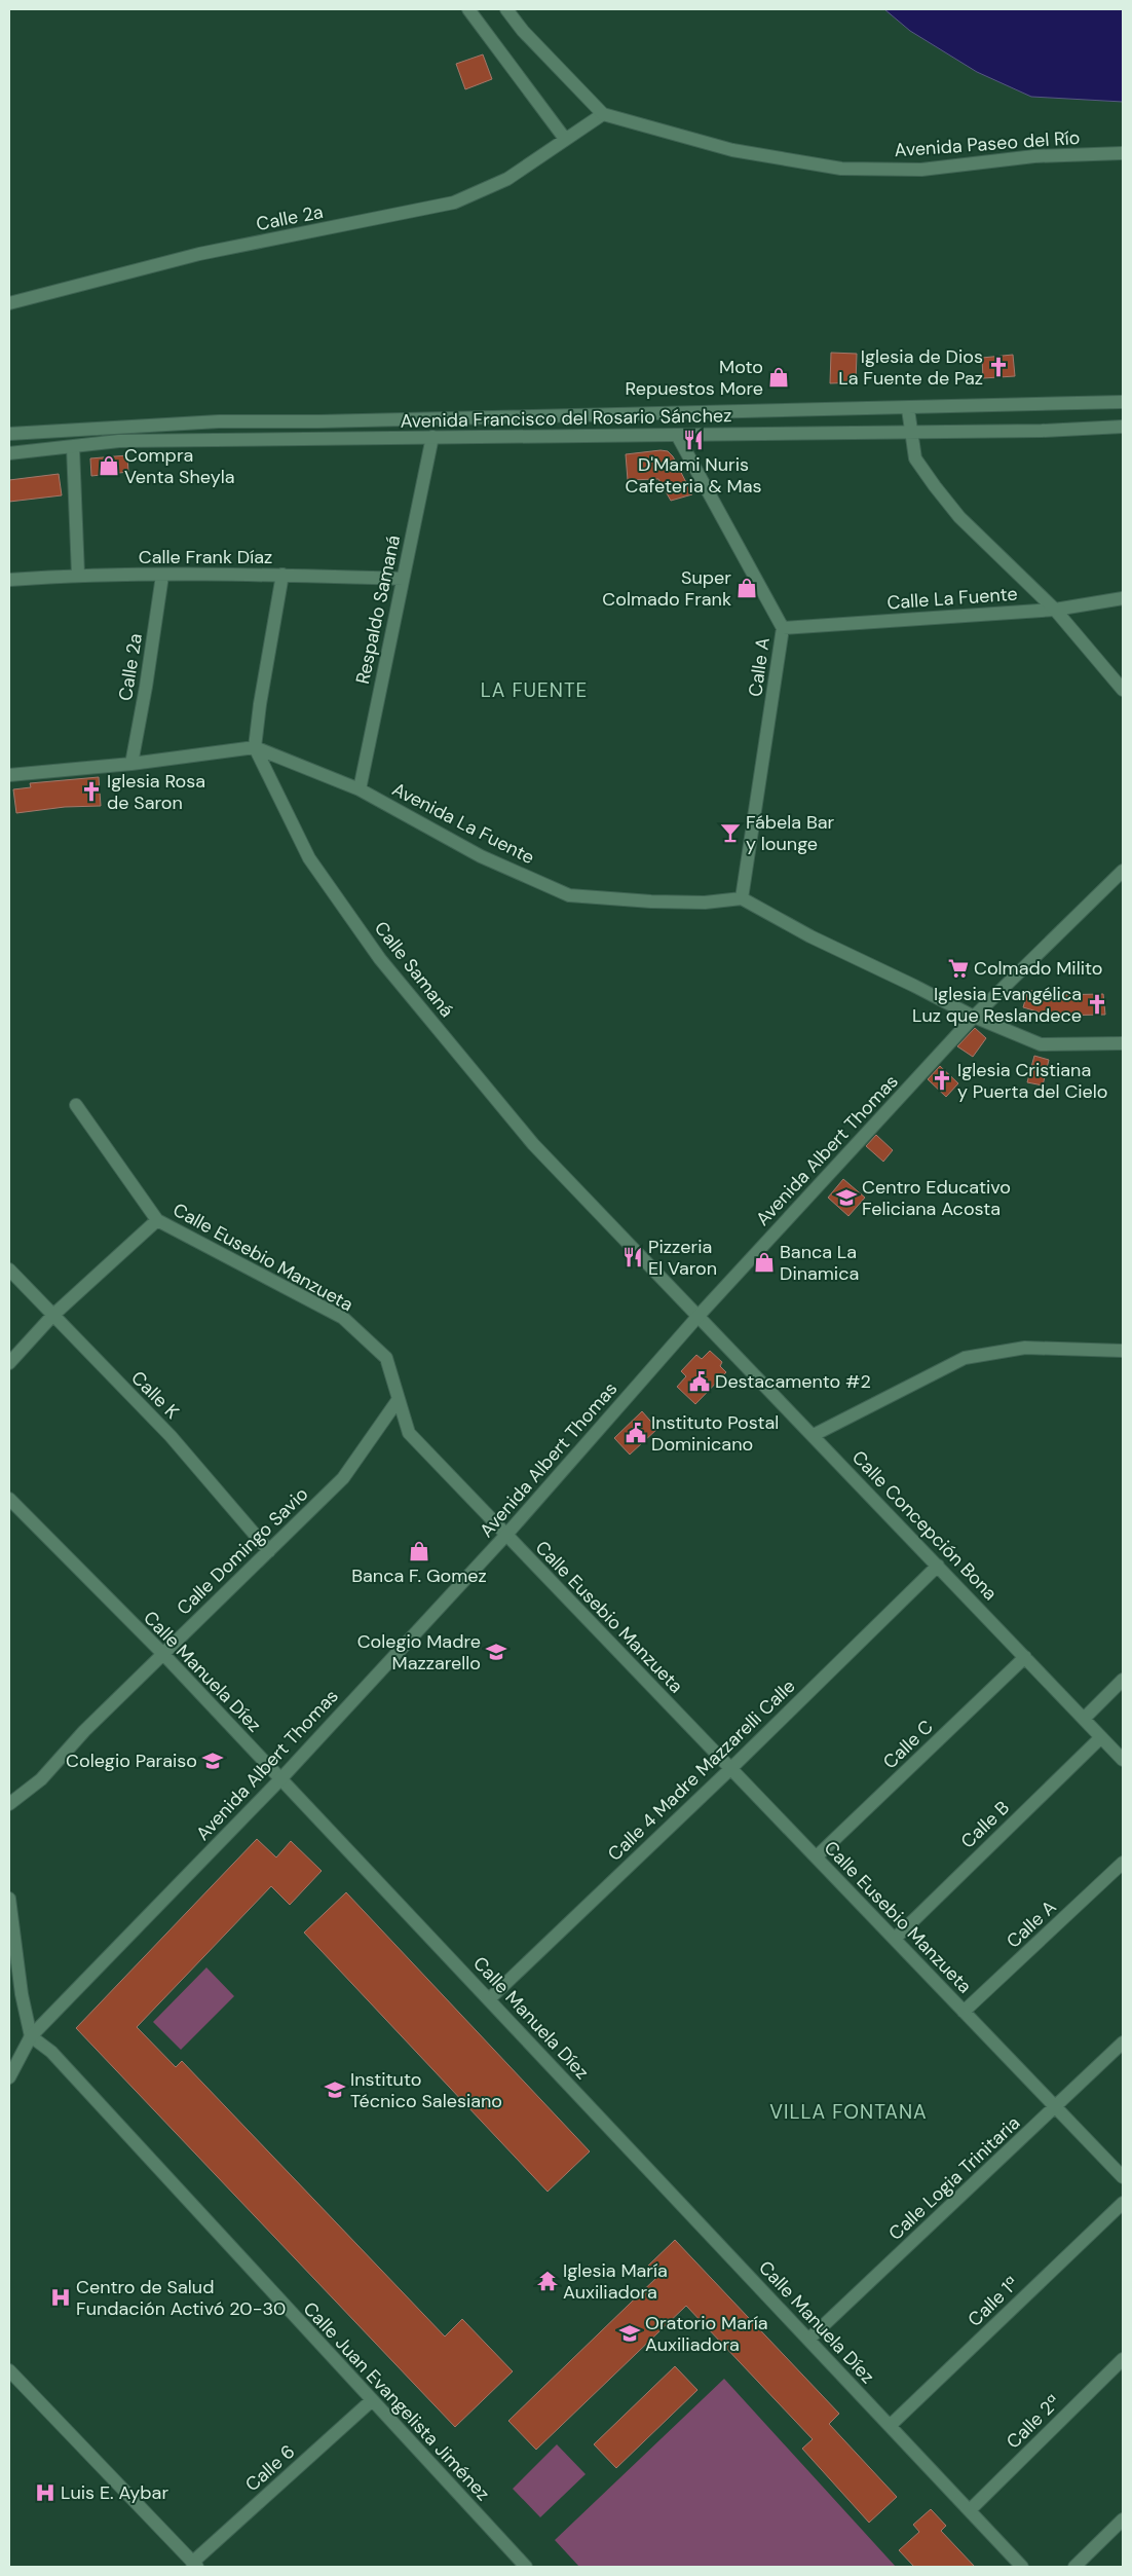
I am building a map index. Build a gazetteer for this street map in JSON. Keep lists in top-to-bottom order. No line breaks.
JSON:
{"streets":{"street":["Avenida Paseo del Río","Calle 2a","Avenida Francisco del Rosario Sánchez","Calle Frank Díaz","Calle La Fuente","Respaldo Samaná","Calle A","Avenida La Fuente","Calle Samaná","Avenida Albert Thomas","Calle Eusebio Manzueta","Calle K","Calle Concepción Bona","Calle Domingo Savio","Calle Manuela Díez","Calle C","Calle 4 Madre Mazzarelli Calle","Calle B","Calle Logia Trinitaria","Calle 1ª","Calle Juan Evangelista Jiménez","Calle 2ª","Calle 6"]},"crossings":[["Avenida Paseo del Río","Calle 2a"],["Calle 2a","Calle Frank Díaz"],["Calle 2a","Avenida La Fuente"],["Avenida Francisco del Rosario Sánchez","Respaldo Samaná"],["Avenida Francisco del Rosario Sánchez","Calle A"],["Calle Frank Díaz","Respaldo Samaná"],["Calle La Fuente","Calle A"],["Respaldo Samaná","Avenida La Fuente"],["Calle A","Avenida La Fuente"],["Calle A","Calle Eusebio Manzueta"],["Avenida La Fuente","Calle Samaná"],["Calle Samaná","Avenida Albert Thomas"],["Calle Samaná","Calle Concepción Bona"],["Avenida Albert Thomas","Calle Eusebio Manzueta"],["Avenida Albert Thomas","Calle Concepción Bona"],["Avenida Albert Thomas","Calle Manuela Díez"],["Avenida Albert Thomas","Calle Juan Evangelista Jiménez"],["Calle Eusebio Manzueta","Calle Domingo Savio"],["Calle Eusebio Manzueta","Calle C"],["Calle Eusebio Manzueta","Calle 4 Madre Mazzarelli Calle"],["Calle Eusebio Manzueta","Calle B"],["Calle Eusebio Manzueta","Calle Logia Trinitaria"],["Calle K","Calle Domingo Savio"],["Calle Concepción Bona","Calle C"],["Calle Concepción Bona","Calle 4 Madre Mazzarelli Calle"],["Calle Concepción Bona","Calle B"],["Calle Domingo Savio","Calle Manuela Díez"],["Calle Manuela Díez","Calle 4 Madre Mazzarelli Calle"],["Calle Manuela Díez","Calle Logia Trinitaria"],["Calle Manuela Díez","Calle 1ª"],["Calle Manuela Díez","Calle 2ª"],["Calle Juan Evangelista Jiménez","Calle 6"]],"districts":["LA FUENTE","VILLA FONTANA"],"places":{"church":["Iglesia de Dios La Fuente de Paz","Iglesia Rosa de Saron","Iglesia Evangélica Luz que Reslandece","Iglesia Cristiana y Puerta del Cielo"],"shop":["Moto Repuestos More","Compra Venta Sheyla","Super Colmado Frank","Banca La Dinamica","Banca F. Gomez"],"restaurant":["D'Mami Nuris Cafeteria & Mas","Pizzeria El Varon"],"bar":["Fábela Bar y lounge"],"supermarket":["Colmado Milito"],"school or university":["Centro Educativo Feliciana Acosta","Colegio Madre Mazzarello","Colegio Paraiso","Instituto Técnico Salesiano","Oratorio María Auxiliadora"],"public building":["Destacamento #2","Instituto Postal Dominicano"],"temple":["Iglesia María Auxiliadora"],"hospital":["Centro de Salud Fundación Activó 20-30","Luis E. Aybar"]}}
